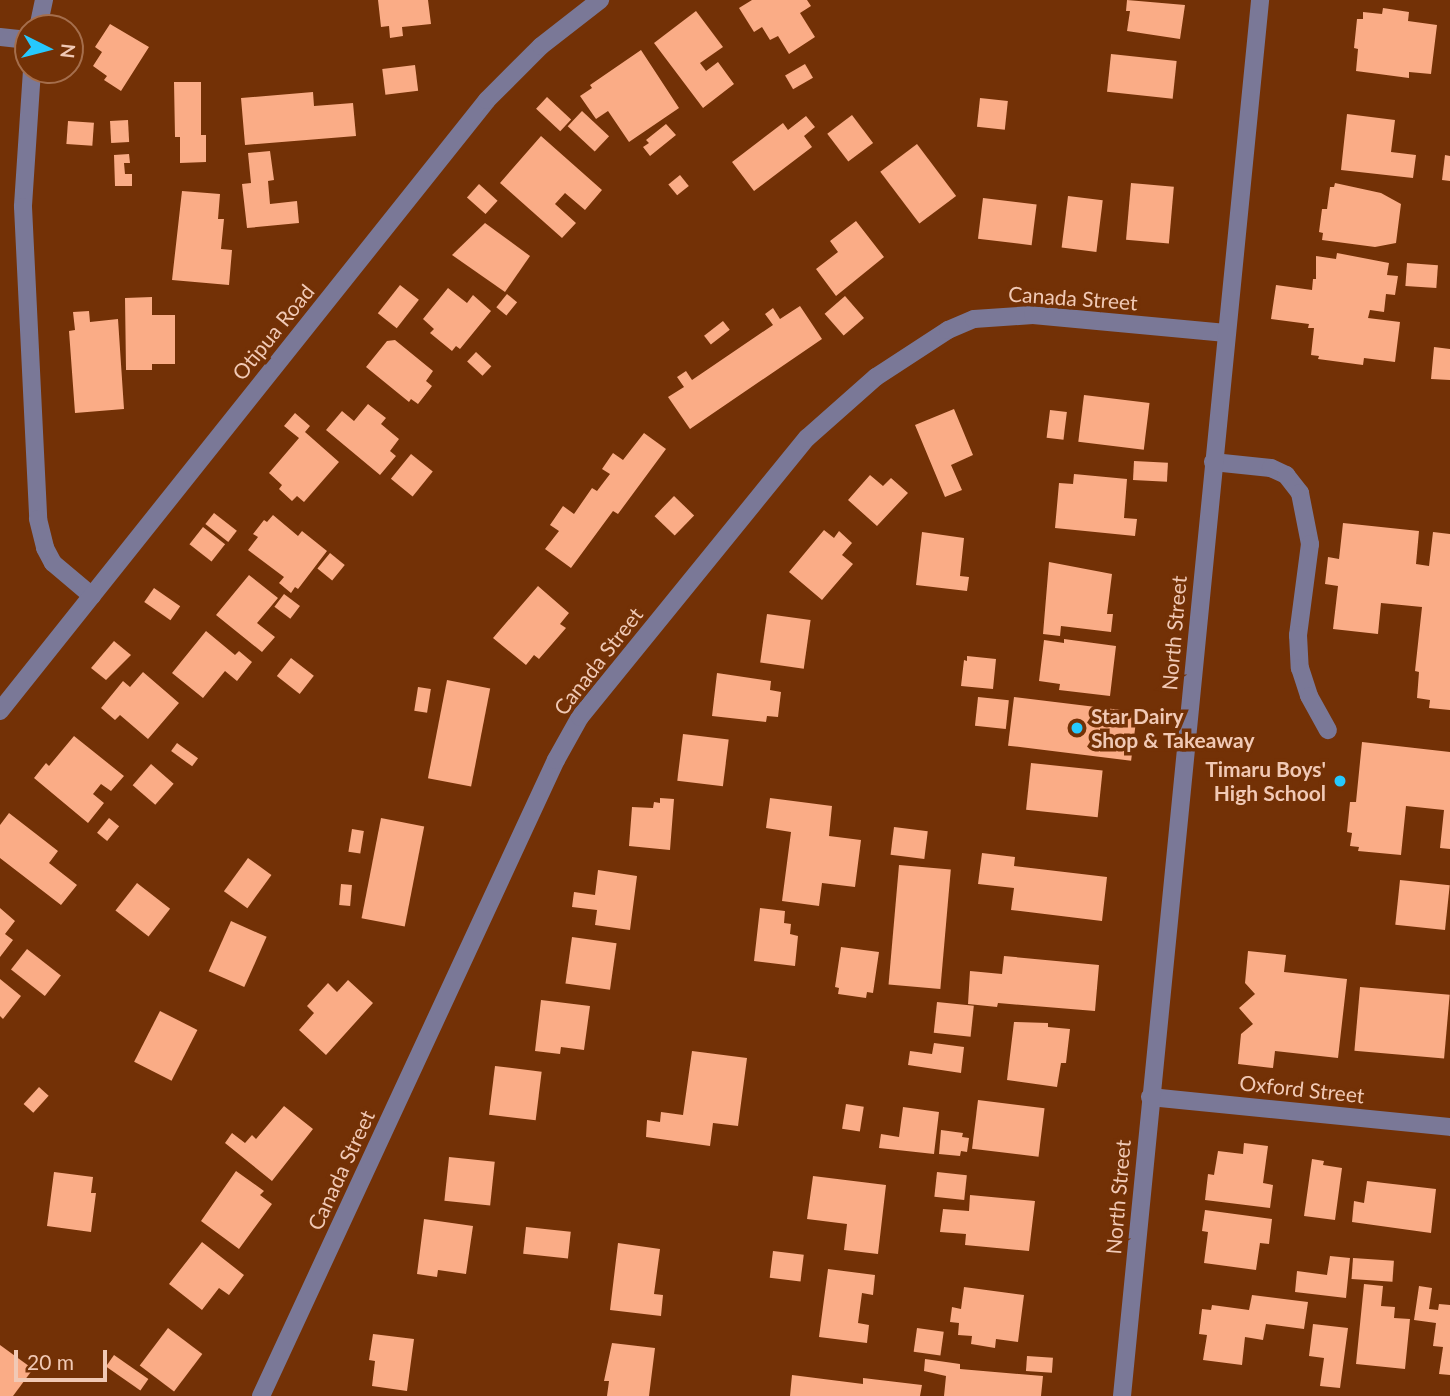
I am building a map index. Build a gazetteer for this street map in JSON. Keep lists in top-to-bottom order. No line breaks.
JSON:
{"streets":{"street":["Canada Street","Otipua Road","North Street","Oxford Street"]},"crossings":[["Canada Street","North Street"],["North Street","Oxford Street"]],"places":["Star Dairy Shop & Takeaway","Timaru Boys' High School"],"scale_bar":"20 m","north":"right"}
